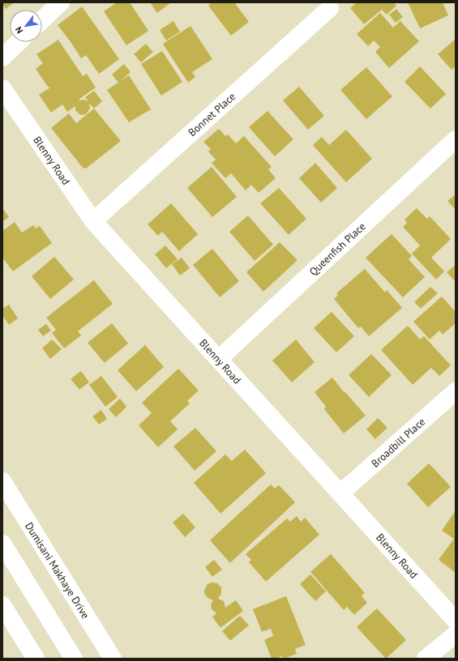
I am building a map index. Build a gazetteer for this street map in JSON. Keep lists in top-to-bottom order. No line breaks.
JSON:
{"streets":{"street":["Bonnet Place","Blenny Road","Queenfish Place","Broadbill Place","Dumisani Makhaye Drive"]},"crossings":[["Bonnet Place","Blenny Road"],["Blenny Road","Queenfish Place"],["Blenny Road","Broadbill Place"]],"north":"bottom left"}
